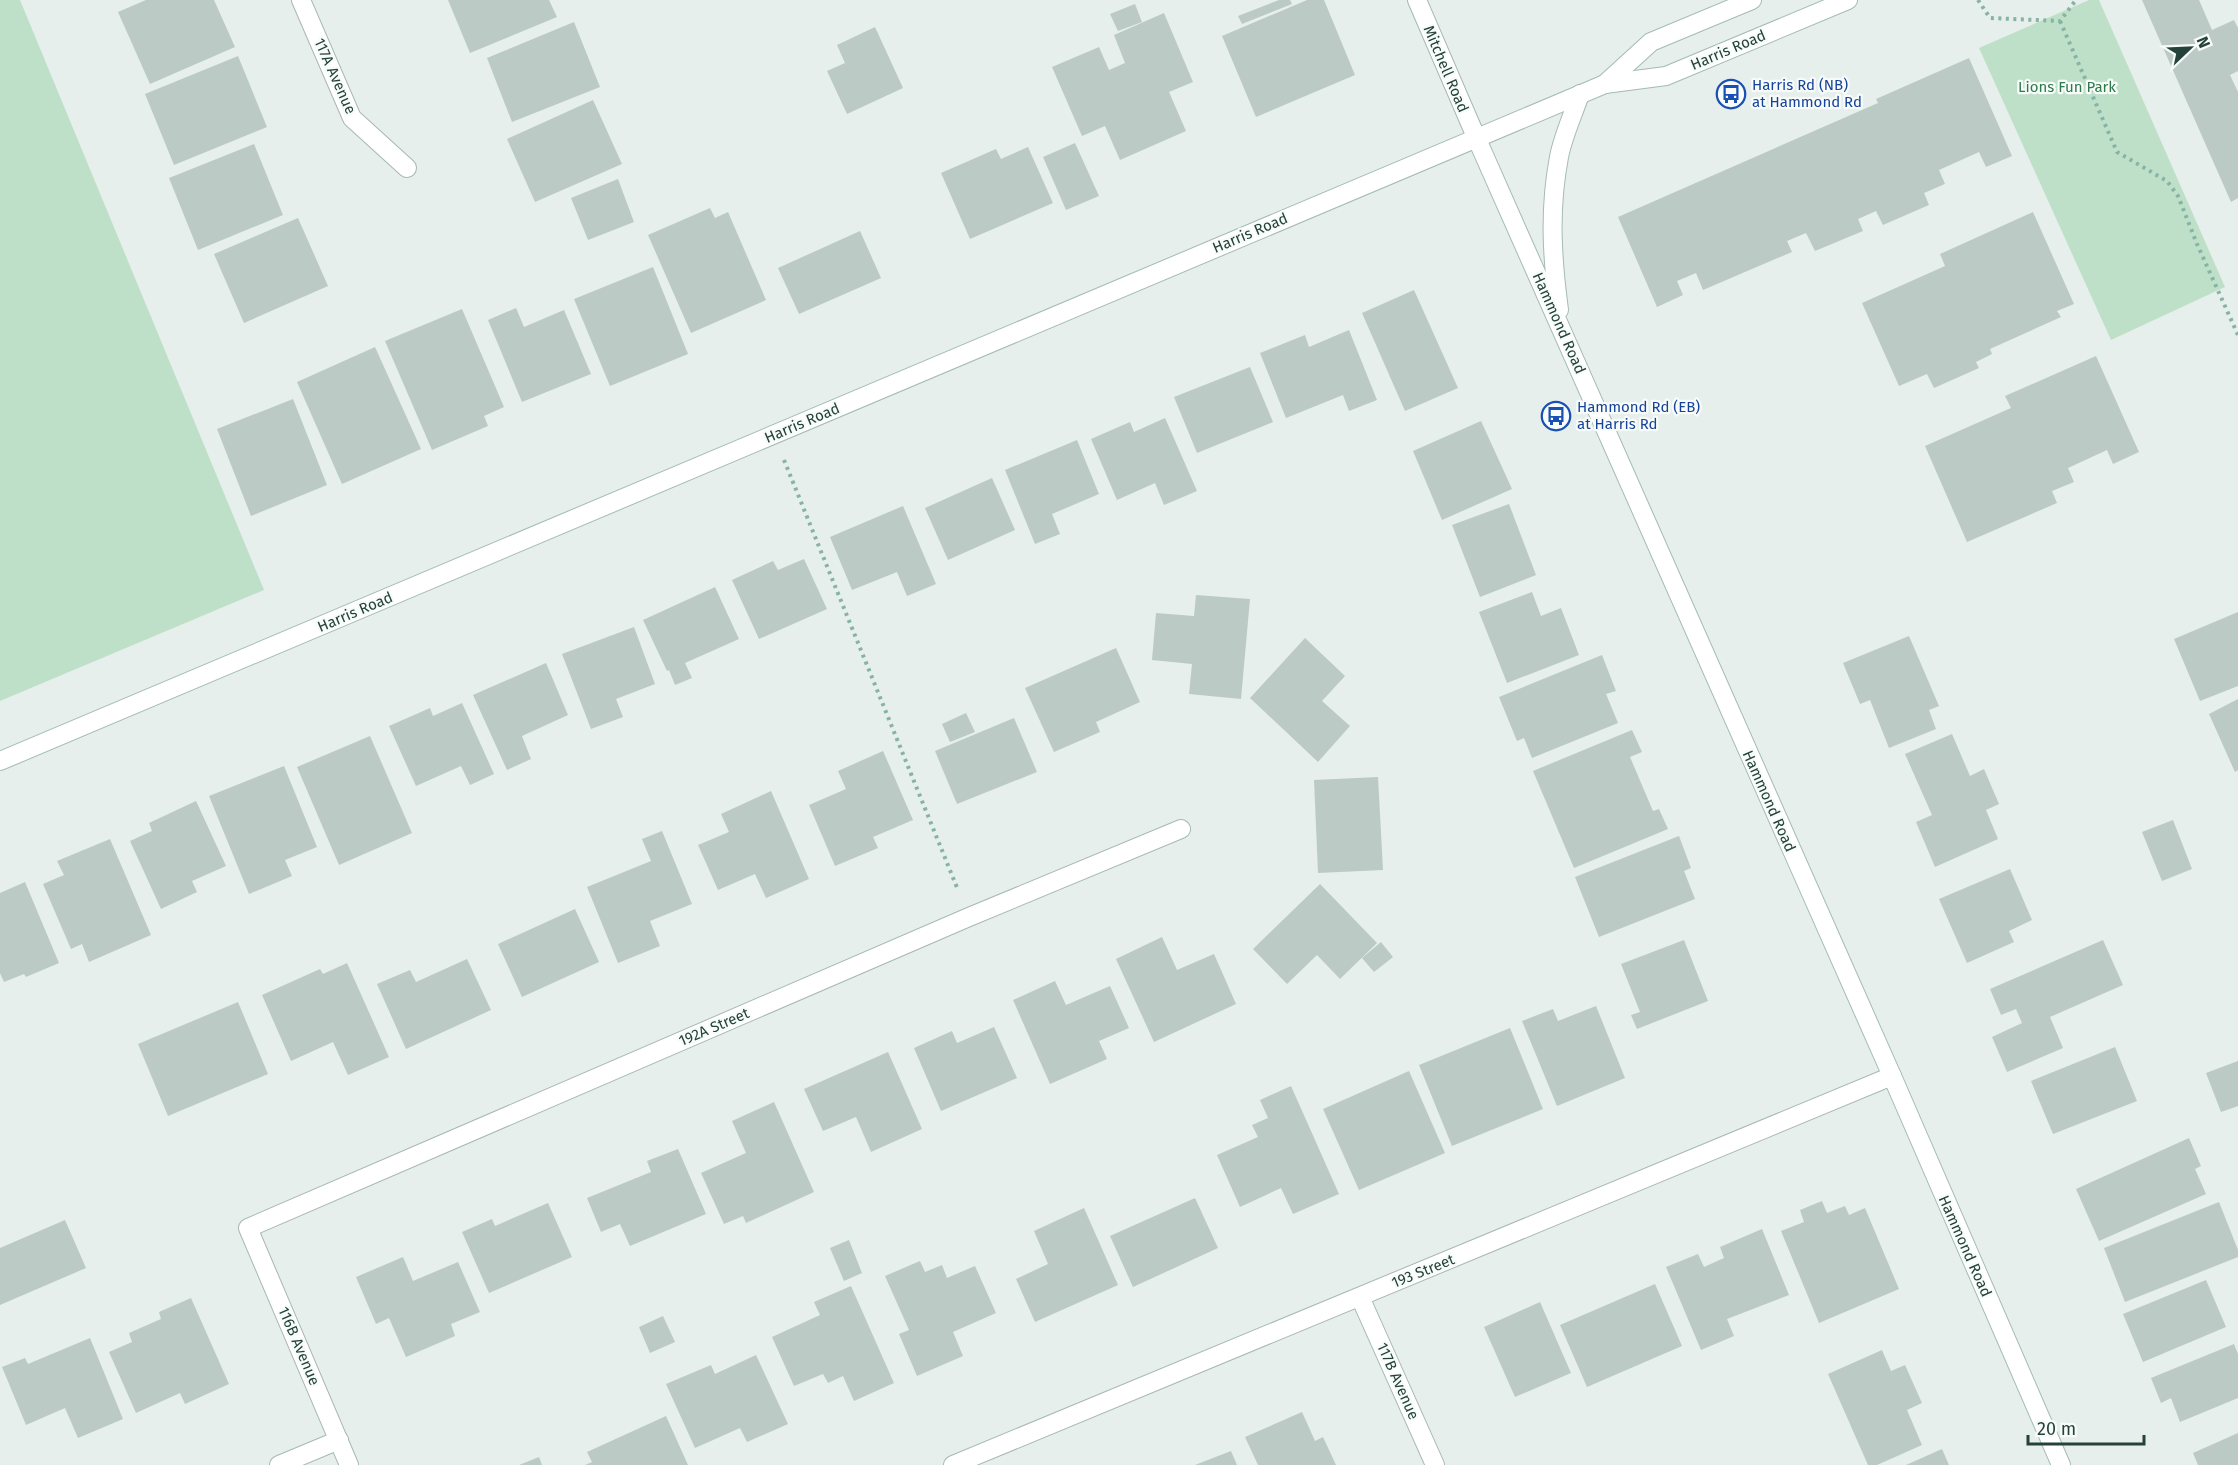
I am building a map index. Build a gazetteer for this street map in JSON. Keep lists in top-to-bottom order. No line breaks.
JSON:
{"streets":{"main road":["Harris Road","Mitchell Road","117A Avenue","Hammond Road","192A Street","193 Street","116B Avenue","117B Avenue"]},"crossings":[["Harris Road","Mitchell Road"],["Harris Road","Hammond Road"],["Mitchell Road","Hammond Road"],["Hammond Road","193 Street"],["192A Street","116B Avenue"],["193 Street","117B Avenue"]],"parks":["Lions Fun Park"],"places":{"bus stop":["Harris Rd (NB) at Hammond Rd","Hammond Rd (EB) at Harris Rd"]},"scale_bar":"20 m","north":"top right"}
